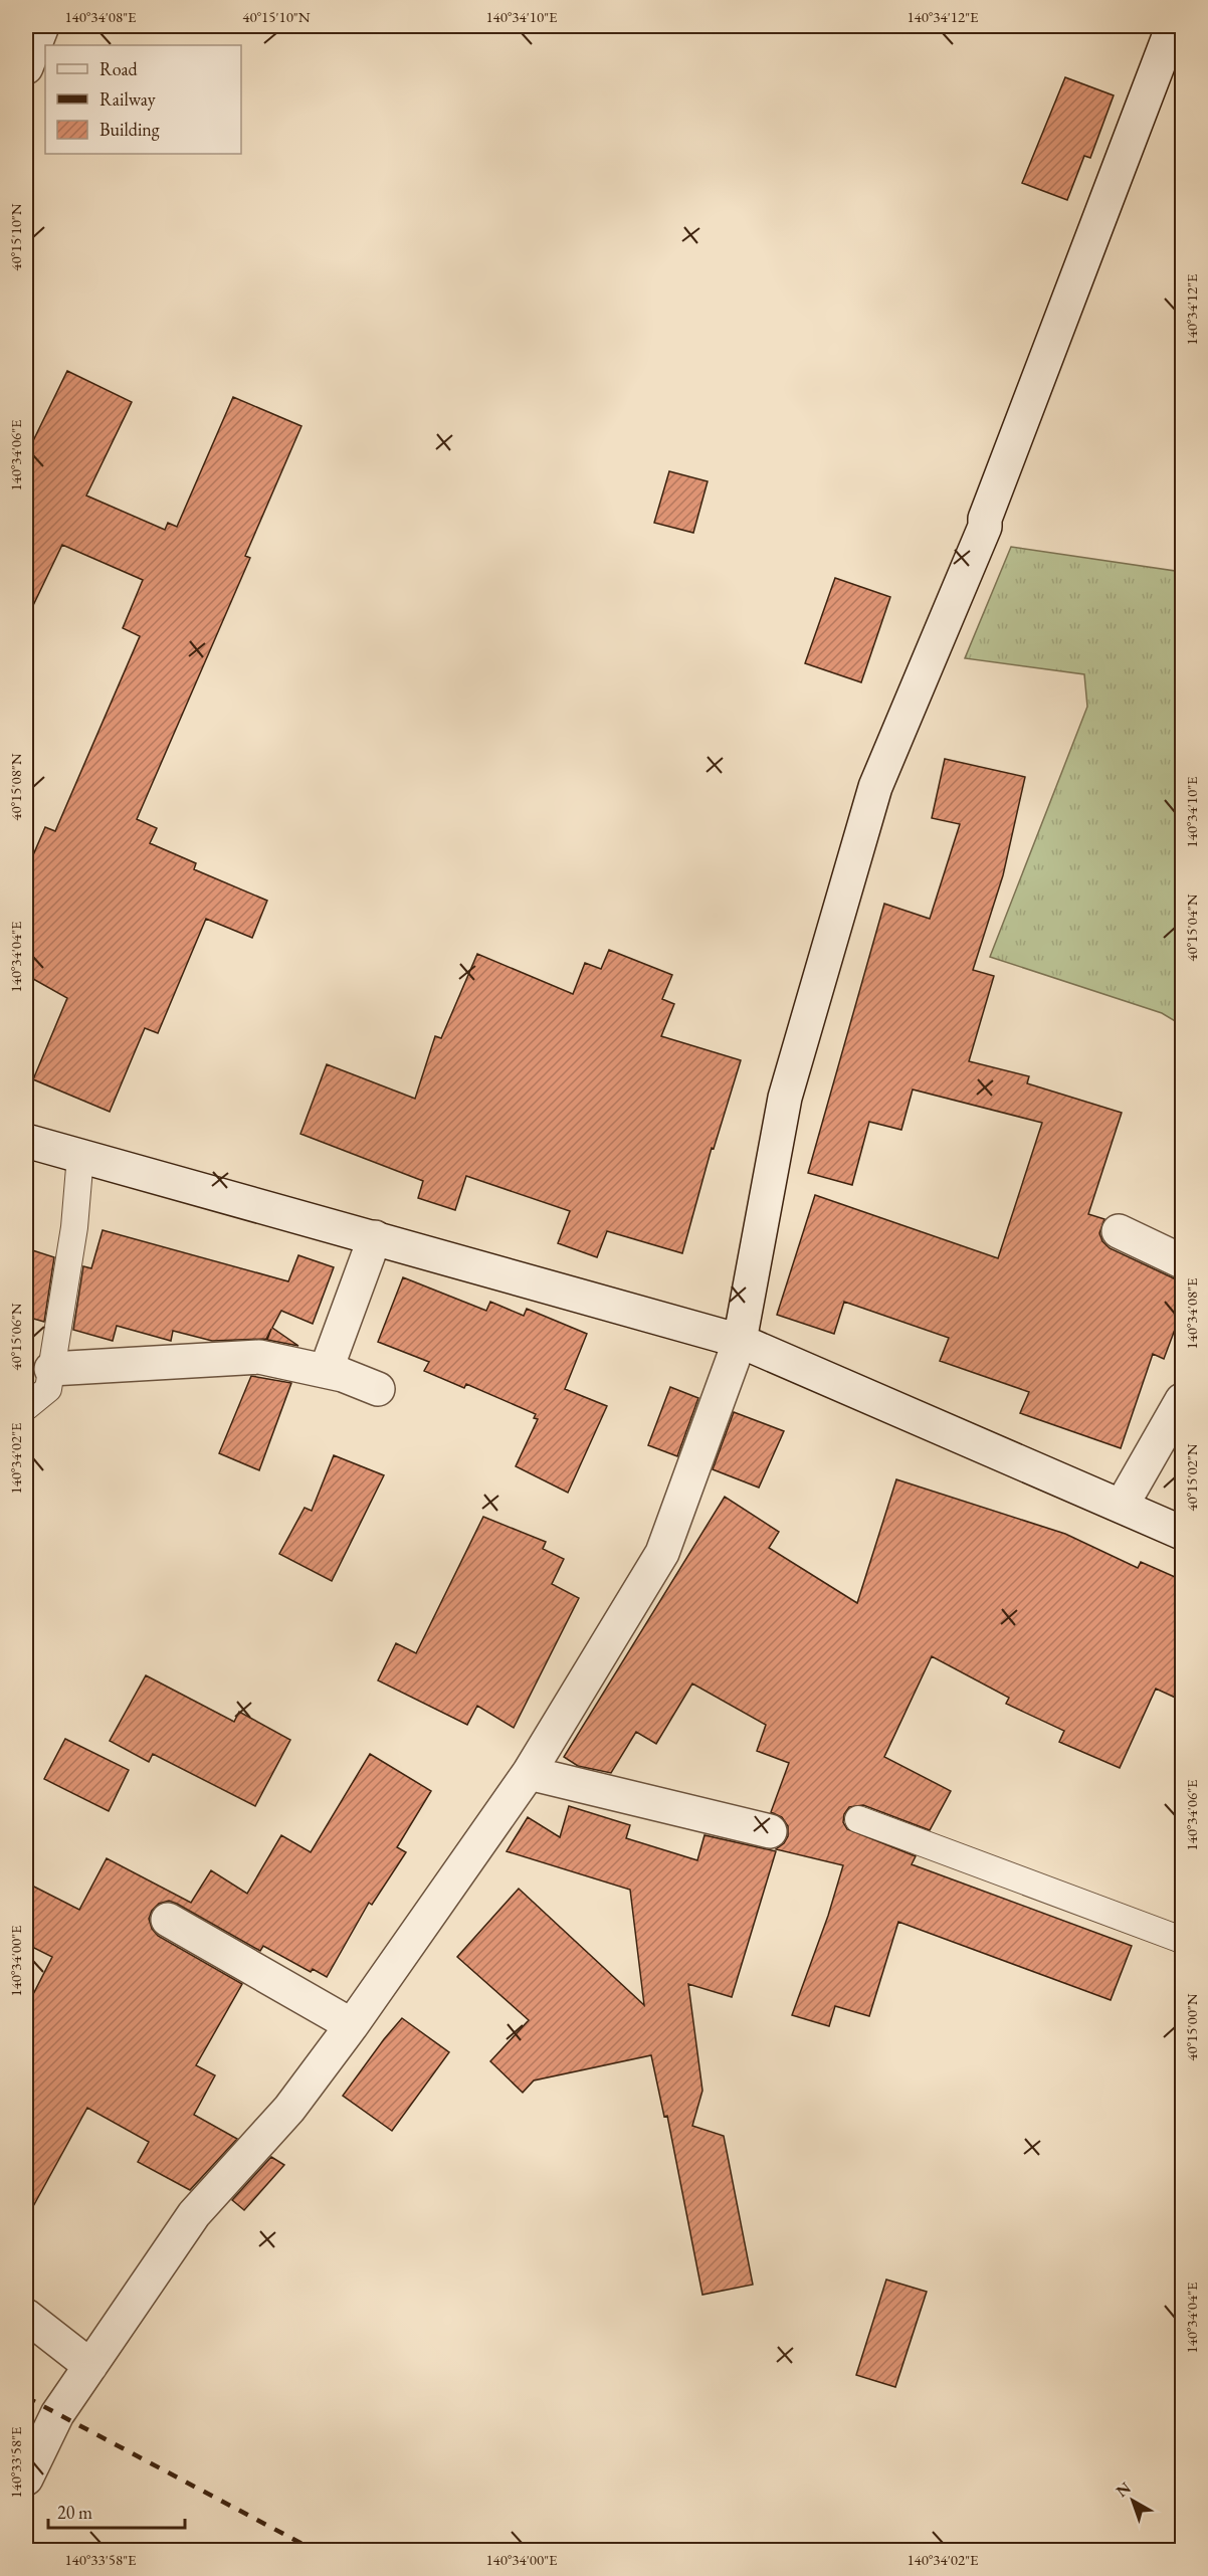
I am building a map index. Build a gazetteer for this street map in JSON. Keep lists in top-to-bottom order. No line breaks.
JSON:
{"legend":["Road","Railway","Building"],"scale_bar":"20 m","north":"top left","coordinates":["140°34'08\"E","40°15'10\"N","140°34'10\"E","140°34'12\"E","140°34'06\"E","40°15'08\"N","40°15'04\"N","140°34'04\"E","40°15'06\"N","140°34'02\"E","40°15'02\"N","140°34'00\"E","40°15'00\"N","140°33'58\"E"]}
